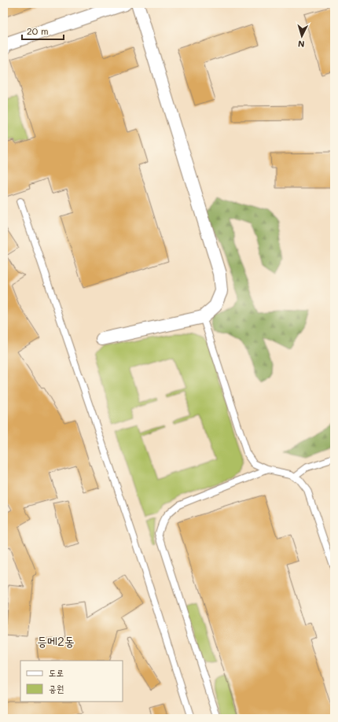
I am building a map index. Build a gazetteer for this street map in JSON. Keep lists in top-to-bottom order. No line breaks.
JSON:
{"districts":["등메2동"],"legend":["도로","공원"],"scale_bar":"20 m","north":"bottom"}
